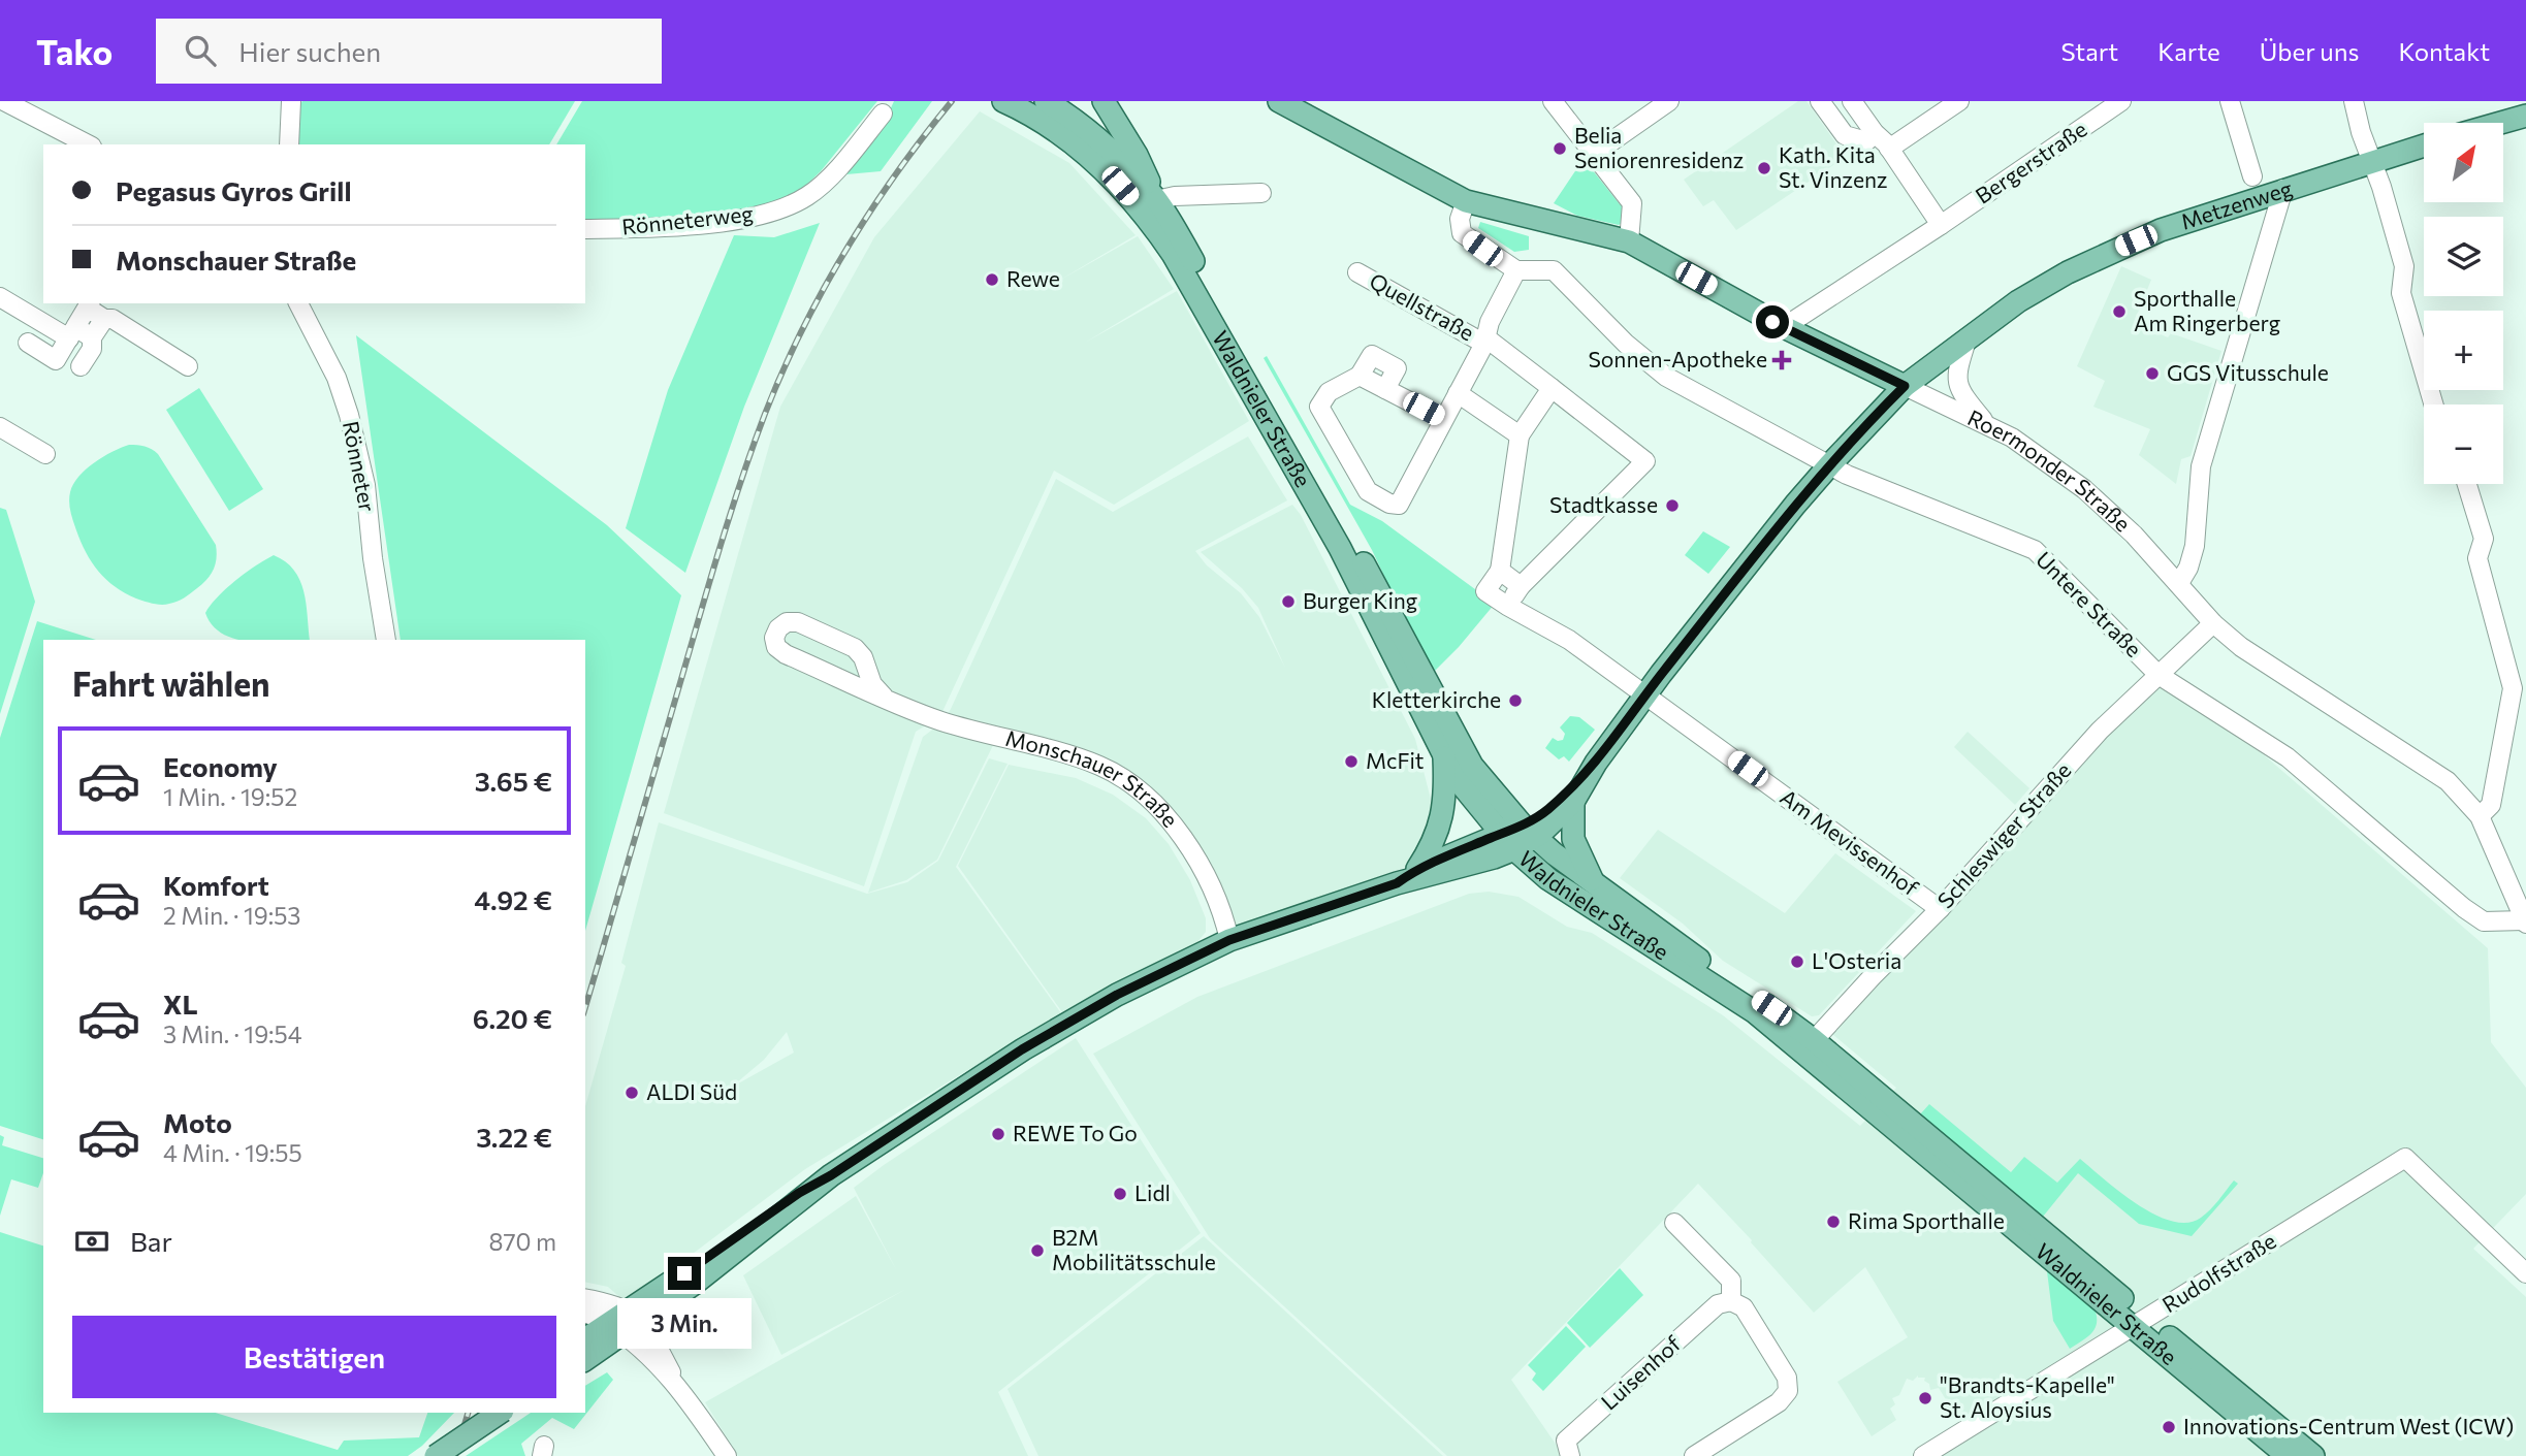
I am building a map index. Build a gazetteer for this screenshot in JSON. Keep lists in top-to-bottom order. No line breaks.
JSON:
{"streets":{"main road":["Metzenweg","Waldnieler Straße","Roermonder Straße"],"street":["Bergerstraße","Rönneterweg","Quellstraße","Rönneter","Untere Straße","Monschauer Straße","Schleswiger Straße","Am Mevissenhof","Rudolfstraße","Luisenhof"]},"crossings":[["Bergerstraße","Roermonder Straße"],["Metzenweg","Roermonder Straße"],["Metzenweg","Untere Straße"],["Metzenweg","Am Mevissenhof"],["Quellstraße","Untere Straße"],["Waldnieler Straße","Schleswiger Straße"],["Waldnieler Straße","Rudolfstraße"],["Roermonder Straße","Untere Straße"],["Roermonder Straße","Schleswiger Straße"],["Untere Straße","Schleswiger Straße"],["Schleswiger Straße","Am Mevissenhof"]],"places":{"other":["Belia Seniorenresidenz","Kath. Kita St. Vinzenz","Rewe","Sporthalle Am Ringerberg","GGS Vitusschule","Stadtkasse","Burger King","Kletterkirche","McFit","L'Osteria","ALDI Süd","REWE To Go","Lidl","Rima Sporthalle","B2M Mobilitätsschule","\"Brandts-Kapelle\" St. Aloysius","Innovations-Centrum West (ICW)"],"health":["Sonnen-Apotheke"]},"north":"top right","page":{"header":"Tako","search":"Hier suchen","nav":["Start","Karte","Über uns","Kontakt"],"map_buttons":["+","−"],"banner":["Pegasus Gyros Grill","Monschauer Straße"],"heading":"Fahrt wählen","list":[{"name":"Economy","note":"1 Min. · 19:52","value":"3.65 €"},{"name":"Komfort","note":"2 Min. · 19:53","value":"4.92 €"},{"name":"XL","note":"3 Min. · 19:54","value":"6.20 €"},{"name":"Moto","note":"4 Min. · 19:55","value":"3.22 €"}],"pay":["Bar","870 m"],"bubble":"3 Min.","buttons":"Bestätigen"}}
